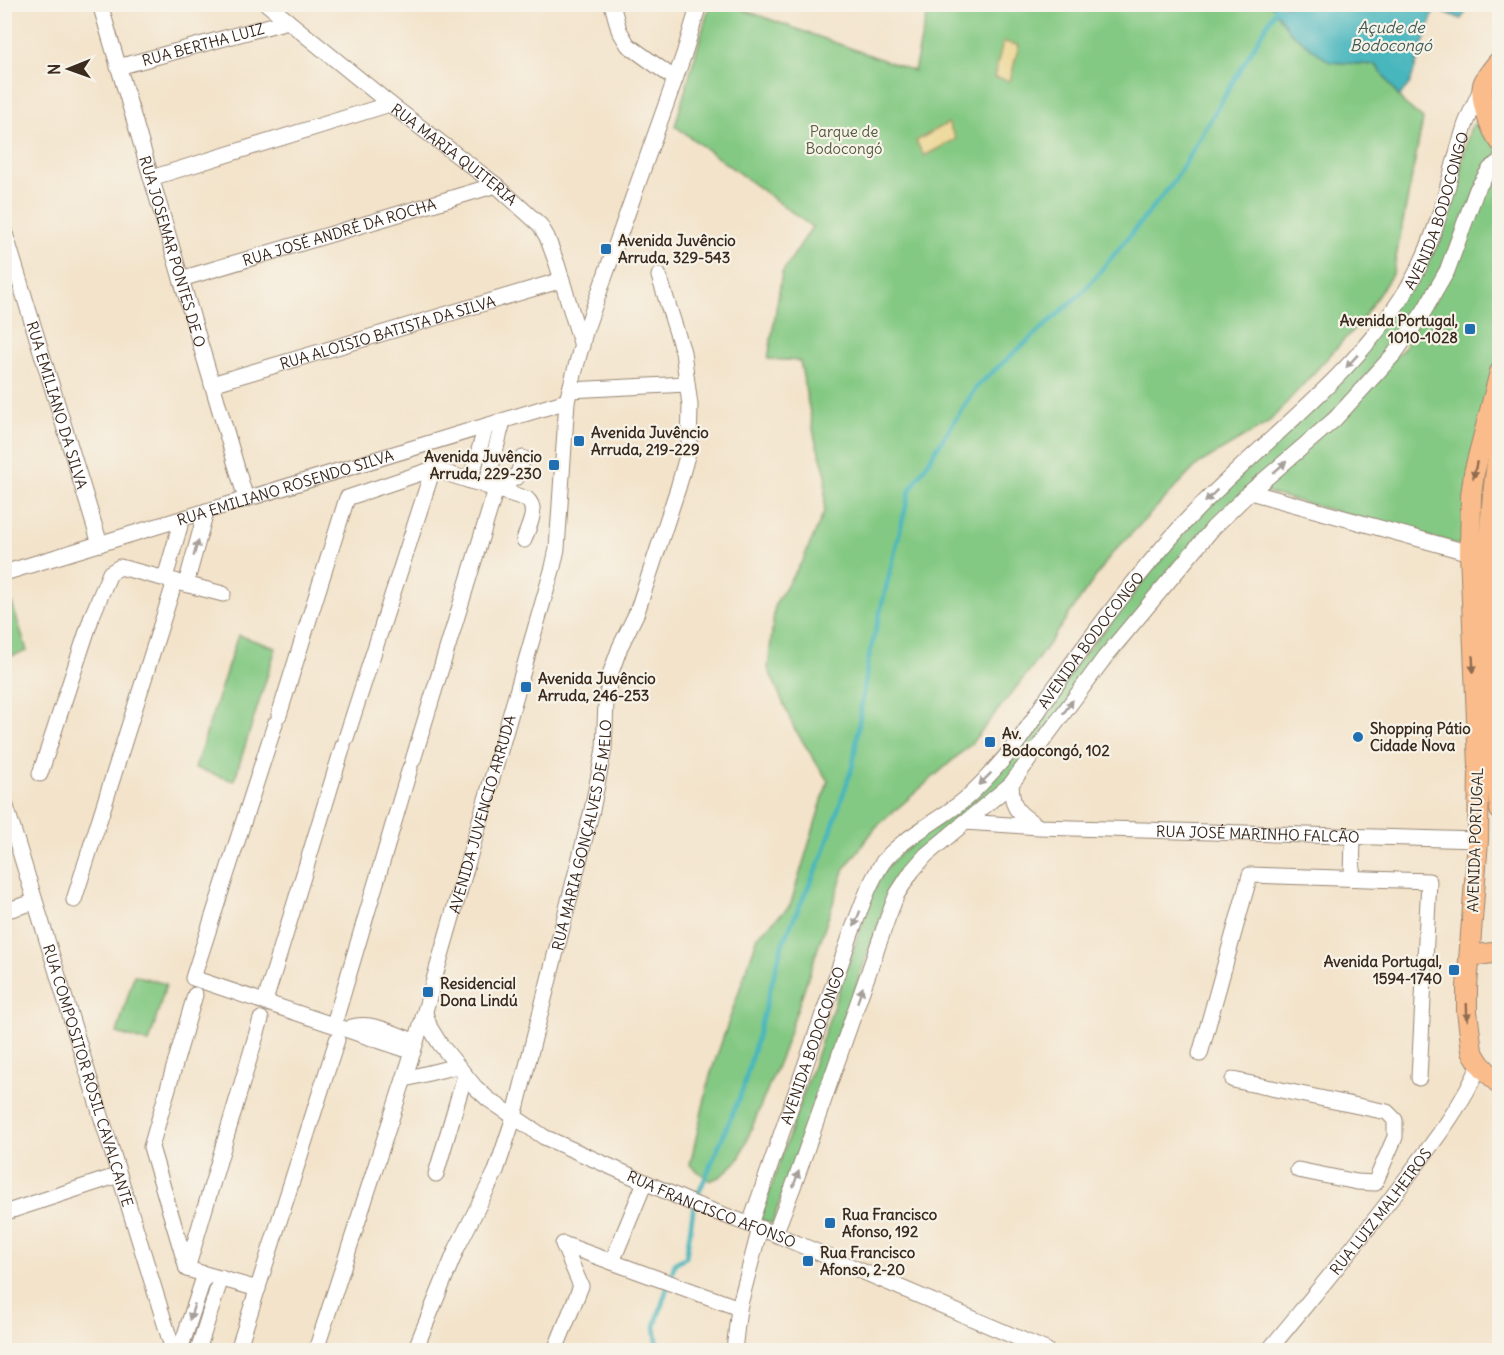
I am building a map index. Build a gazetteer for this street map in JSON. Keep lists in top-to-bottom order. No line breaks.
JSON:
{"streets":{"main road":["AVENIDA PORTUGAL"],"street":["RUA BERTHA LUIZ","RUA MARIA QUITERIA","AVENIDA BODOCONGO","RUA JOSÉ ANDRÉ DA ROCHA","RUA JOSEMAR PONTES DE O","RUA ALOISIO BATISTA DA SILVA","RUA EMILIANO DA SILVA","RUA EMILIANO ROSENDO SILVA","AVENIDA JUVENCIO ARRUDA","RUA JOSÉ MARINHO FALCÃO","RUA MARIA GONÇALVES DE MELO","RUA COMPOSITOR ROSIL CAVALCANTE","RUA FRANCISCO AFONSO","RUA LUIZ MALHEIROS"]},"crossings":[["RUA BERTHA LUIZ","RUA MARIA QUITERIA"],["RUA BERTHA LUIZ","RUA JOSEMAR PONTES DE O"],["RUA MARIA QUITERIA","RUA JOSÉ ANDRÉ DA ROCHA"],["RUA MARIA QUITERIA","RUA ALOISIO BATISTA DA SILVA"],["RUA MARIA QUITERIA","AVENIDA JUVENCIO ARRUDA"],["AVENIDA BODOCONGO","RUA JOSÉ MARINHO FALCÃO"],["AVENIDA BODOCONGO","RUA FRANCISCO AFONSO"],["RUA JOSÉ ANDRÉ DA ROCHA","RUA JOSEMAR PONTES DE O"],["RUA JOSEMAR PONTES DE O","RUA ALOISIO BATISTA DA SILVA"],["RUA JOSEMAR PONTES DE O","RUA EMILIANO ROSENDO SILVA"],["RUA EMILIANO DA SILVA","RUA EMILIANO ROSENDO SILVA"],["RUA EMILIANO ROSENDO SILVA","AVENIDA JUVENCIO ARRUDA"],["RUA EMILIANO ROSENDO SILVA","RUA MARIA GONÇALVES DE MELO"],["AVENIDA JUVENCIO ARRUDA","RUA FRANCISCO AFONSO"],["RUA JOSÉ MARINHO FALCÃO","AVENIDA PORTUGAL"],["RUA MARIA GONÇALVES DE MELO","RUA FRANCISCO AFONSO"],["AVENIDA PORTUGAL","RUA LUIZ MALHEIROS"]],"water":["Açude de Bodocongó"],"parks":["Parque de Bodocongó"],"places":{"transit":["Avenida Juvêncio Arruda, 329-543","Avenida Portugal, 1010-1028","Avenida Juvêncio Arruda, 219-229","Avenida Juvêncio Arruda, 229-230","Avenida Juvêncio Arruda, 246-253","Av. Bodocongó, 102","Avenida Portugal, 1594-1740","Residencial Dona Lindú","Rua Francisco Afonso, 192","Rua Francisco Afonso, 2-20"],"other":["Shopping Pátio Cidade Nova"]},"north":"left"}
